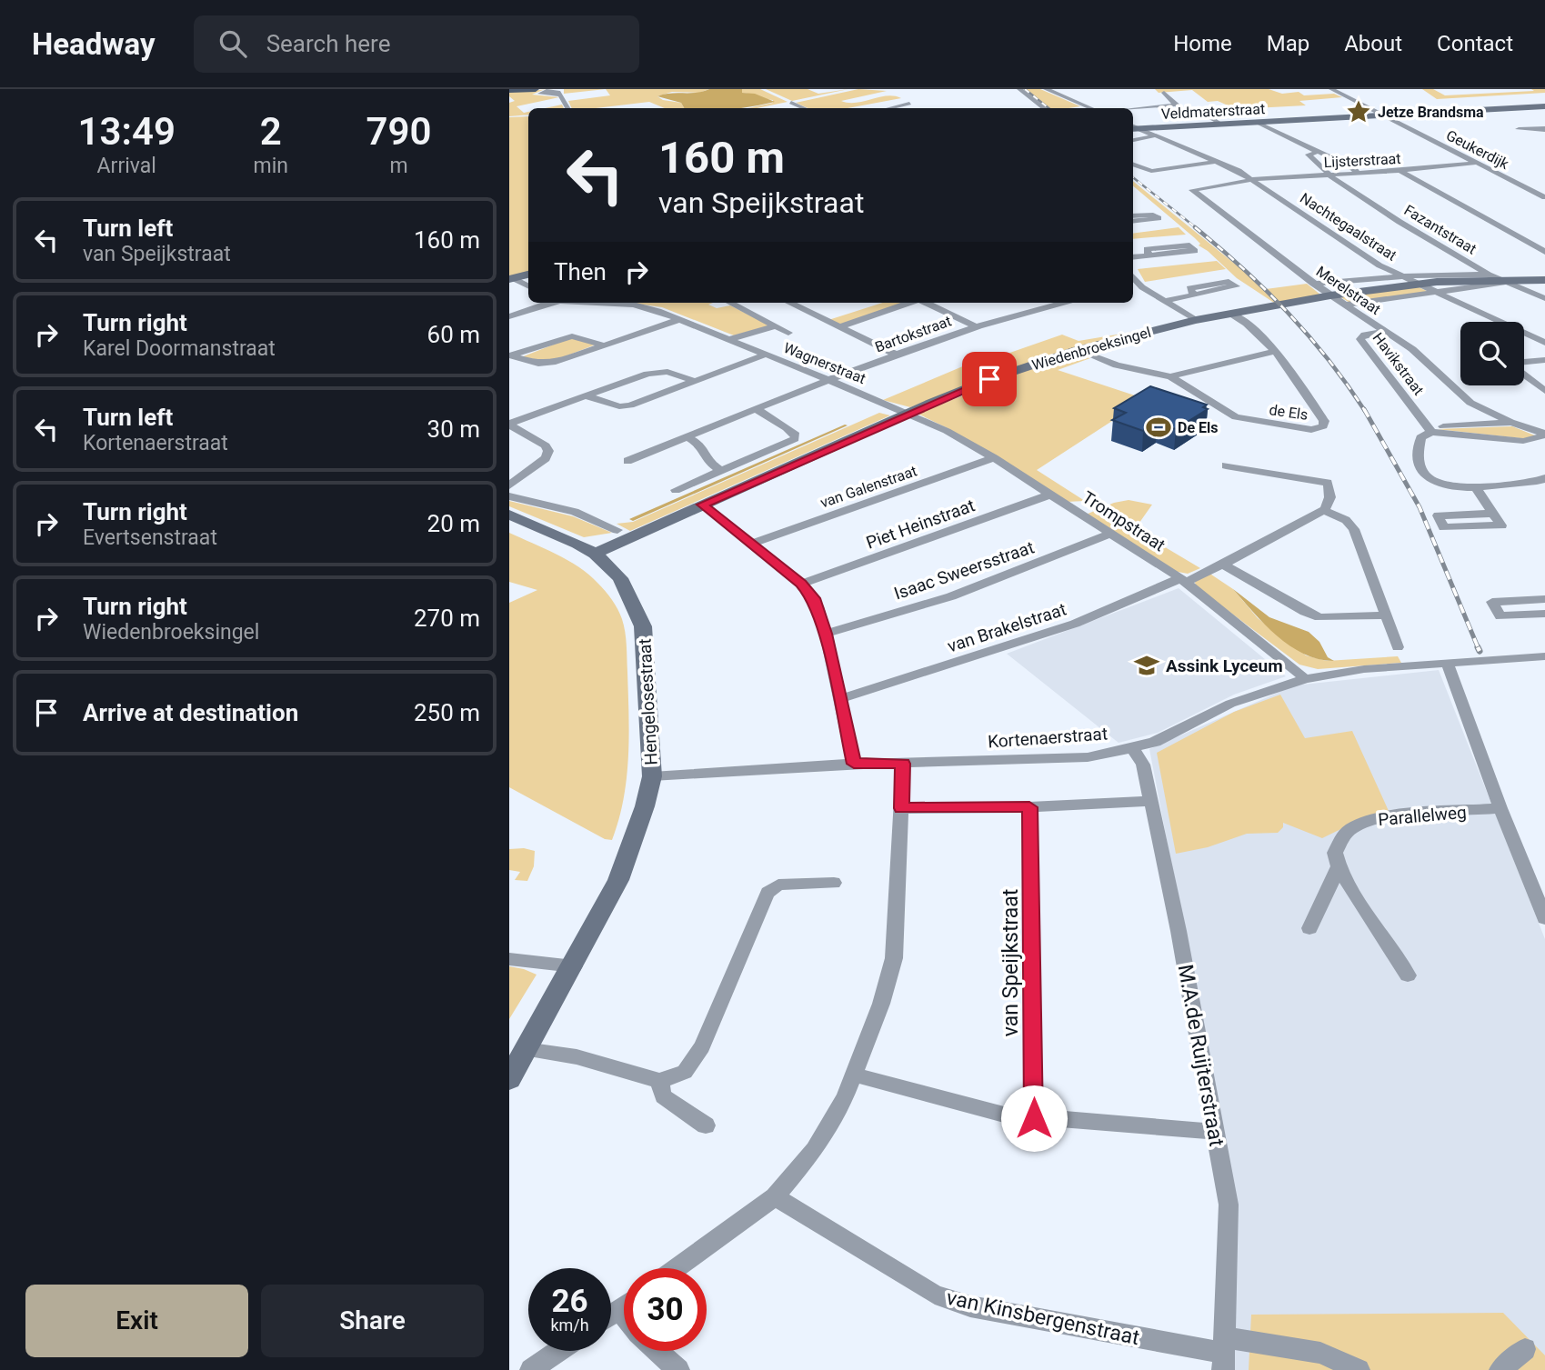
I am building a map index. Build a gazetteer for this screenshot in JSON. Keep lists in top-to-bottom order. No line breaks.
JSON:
{"streets":{"street":["Veldmaterstraat","Geukerdijk","Lijsterstraat","Nachtegaalstraat","Fazantstraat","Merelstraat","Bartokstraat","Wiedenbroeksingel","Wagnerstraat","Havikstraat","de Els","van Galenstraat","Trompstraat","Piet Heinstraat","Isaac Sweersstraat","van Brakelstraat","Hengelosestraat","Kortenaerstraat","Parallelweg","van Speijkstraat","M.A.de Ruijterstraat","van Kinsbergenstraat"]},"crossings":[["Veldmaterstraat","Geukerdijk"],["Veldmaterstraat","Nachtegaalstraat"],["Geukerdijk","Lijsterstraat"],["Lijsterstraat","Nachtegaalstraat"],["Lijsterstraat","Fazantstraat"],["Lijsterstraat","Merelstraat"],["Nachtegaalstraat","Merelstraat"],["Nachtegaalstraat","Wiedenbroeksingel"],["Fazantstraat","Wiedenbroeksingel"],["Merelstraat","Wiedenbroeksingel"],["Merelstraat","Havikstraat"],["Bartokstraat","Wagnerstraat"],["Wiedenbroeksingel","Wagnerstraat"],["Wiedenbroeksingel","de Els"],["Wiedenbroeksingel","Trompstraat"],["Wiedenbroeksingel","Hengelosestraat"],["Wagnerstraat","Trompstraat"],["van Galenstraat","Trompstraat"],["Trompstraat","Piet Heinstraat"],["Trompstraat","Isaac Sweersstraat"],["Trompstraat","van Brakelstraat"],["Trompstraat","Kortenaerstraat"],["Hengelosestraat","Kortenaerstraat"],["Kortenaerstraat","M.A.de Ruijterstraat"],["M.A.de Ruijterstraat","van Kinsbergenstraat"]],"places":{"place":["Jetze Brandsma"],"sports":["De Els"],"school or university":["Assink Lyceum"]},"page":{"header":"Headway","search":"Search here","nav":["Home","Map","About","Contact"],"eta":["13:49","Arrival","2","min","790","m"],"turn":["160 m","van Speijkstraat"],"list":[{"name":"Turn left","note":"van Speijkstraat","value":"160 m"},{"name":"Turn right","note":"Karel Doormanstraat","value":"60 m"},{"name":"Turn left","note":"Kortenaerstraat","value":"30 m"},{"name":"Turn right","note":"Evertsenstraat","value":"20 m"},{"name":"Turn right","note":"Wiedenbroeksingel","value":"270 m"},{"name":"Arrive at destination","value":"250 m"}],"then":"Then","speed":"26 km/h","limit":"30","buttons":["Exit","Share"]}}
